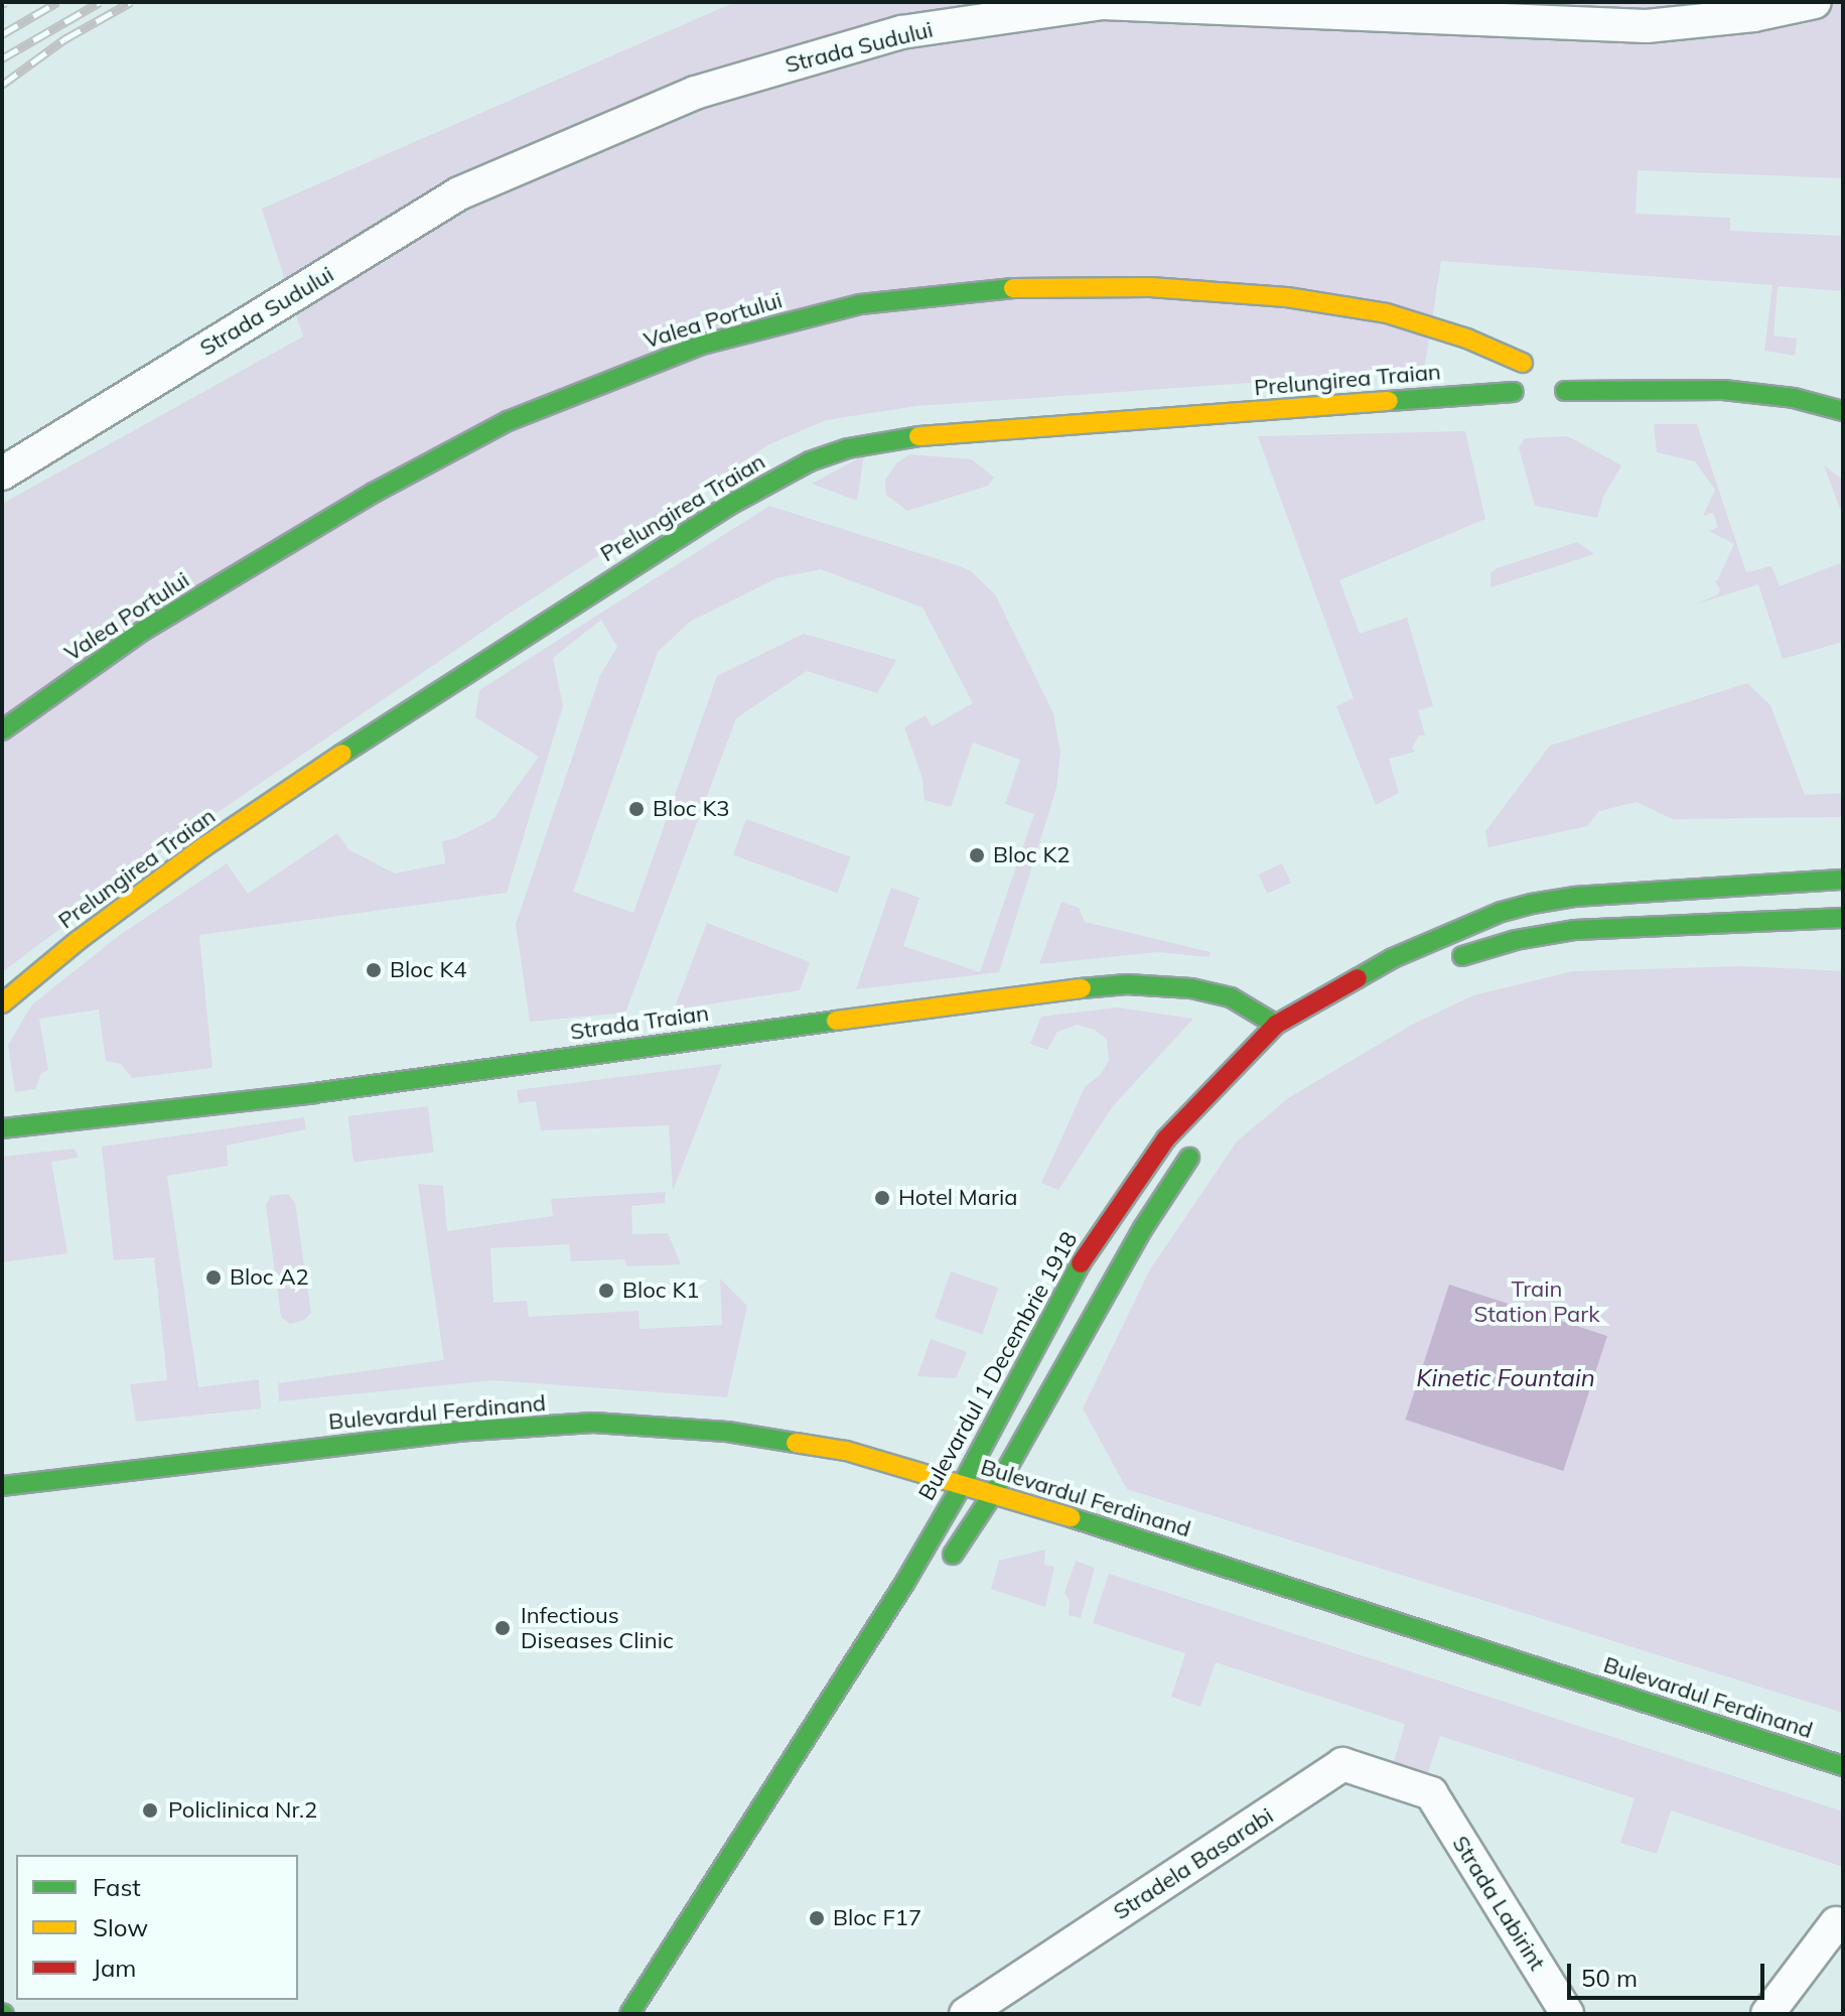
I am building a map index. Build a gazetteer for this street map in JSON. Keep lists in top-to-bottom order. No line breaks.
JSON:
{"streets":{"street":["Strada Sudului","Valea Portului","Prelungirea Traian","Strada Traian","Bulevardul 1 Decembrie 1918","Bulevardul Ferdinand","Stradela Basarabi","Strada Labirint"]},"crossings":[["Valea Portului","Prelungirea Traian"],["Strada Traian","Bulevardul 1 Decembrie 1918"],["Bulevardul 1 Decembrie 1918","Bulevardul Ferdinand"],["Stradela Basarabi","Strada Labirint"]],"water":["Kinetic Fountain"],"parks":["Train Station Park"],"places":["Bloc K3","Bloc K2","Bloc K4","Hotel Maria","Bloc A2","Bloc K1","Infectious Diseases Clinic","Policlinica Nr.2","Bloc F17"],"legend":["Fast","Slow","Jam"],"scale_bar":"50 m"}
